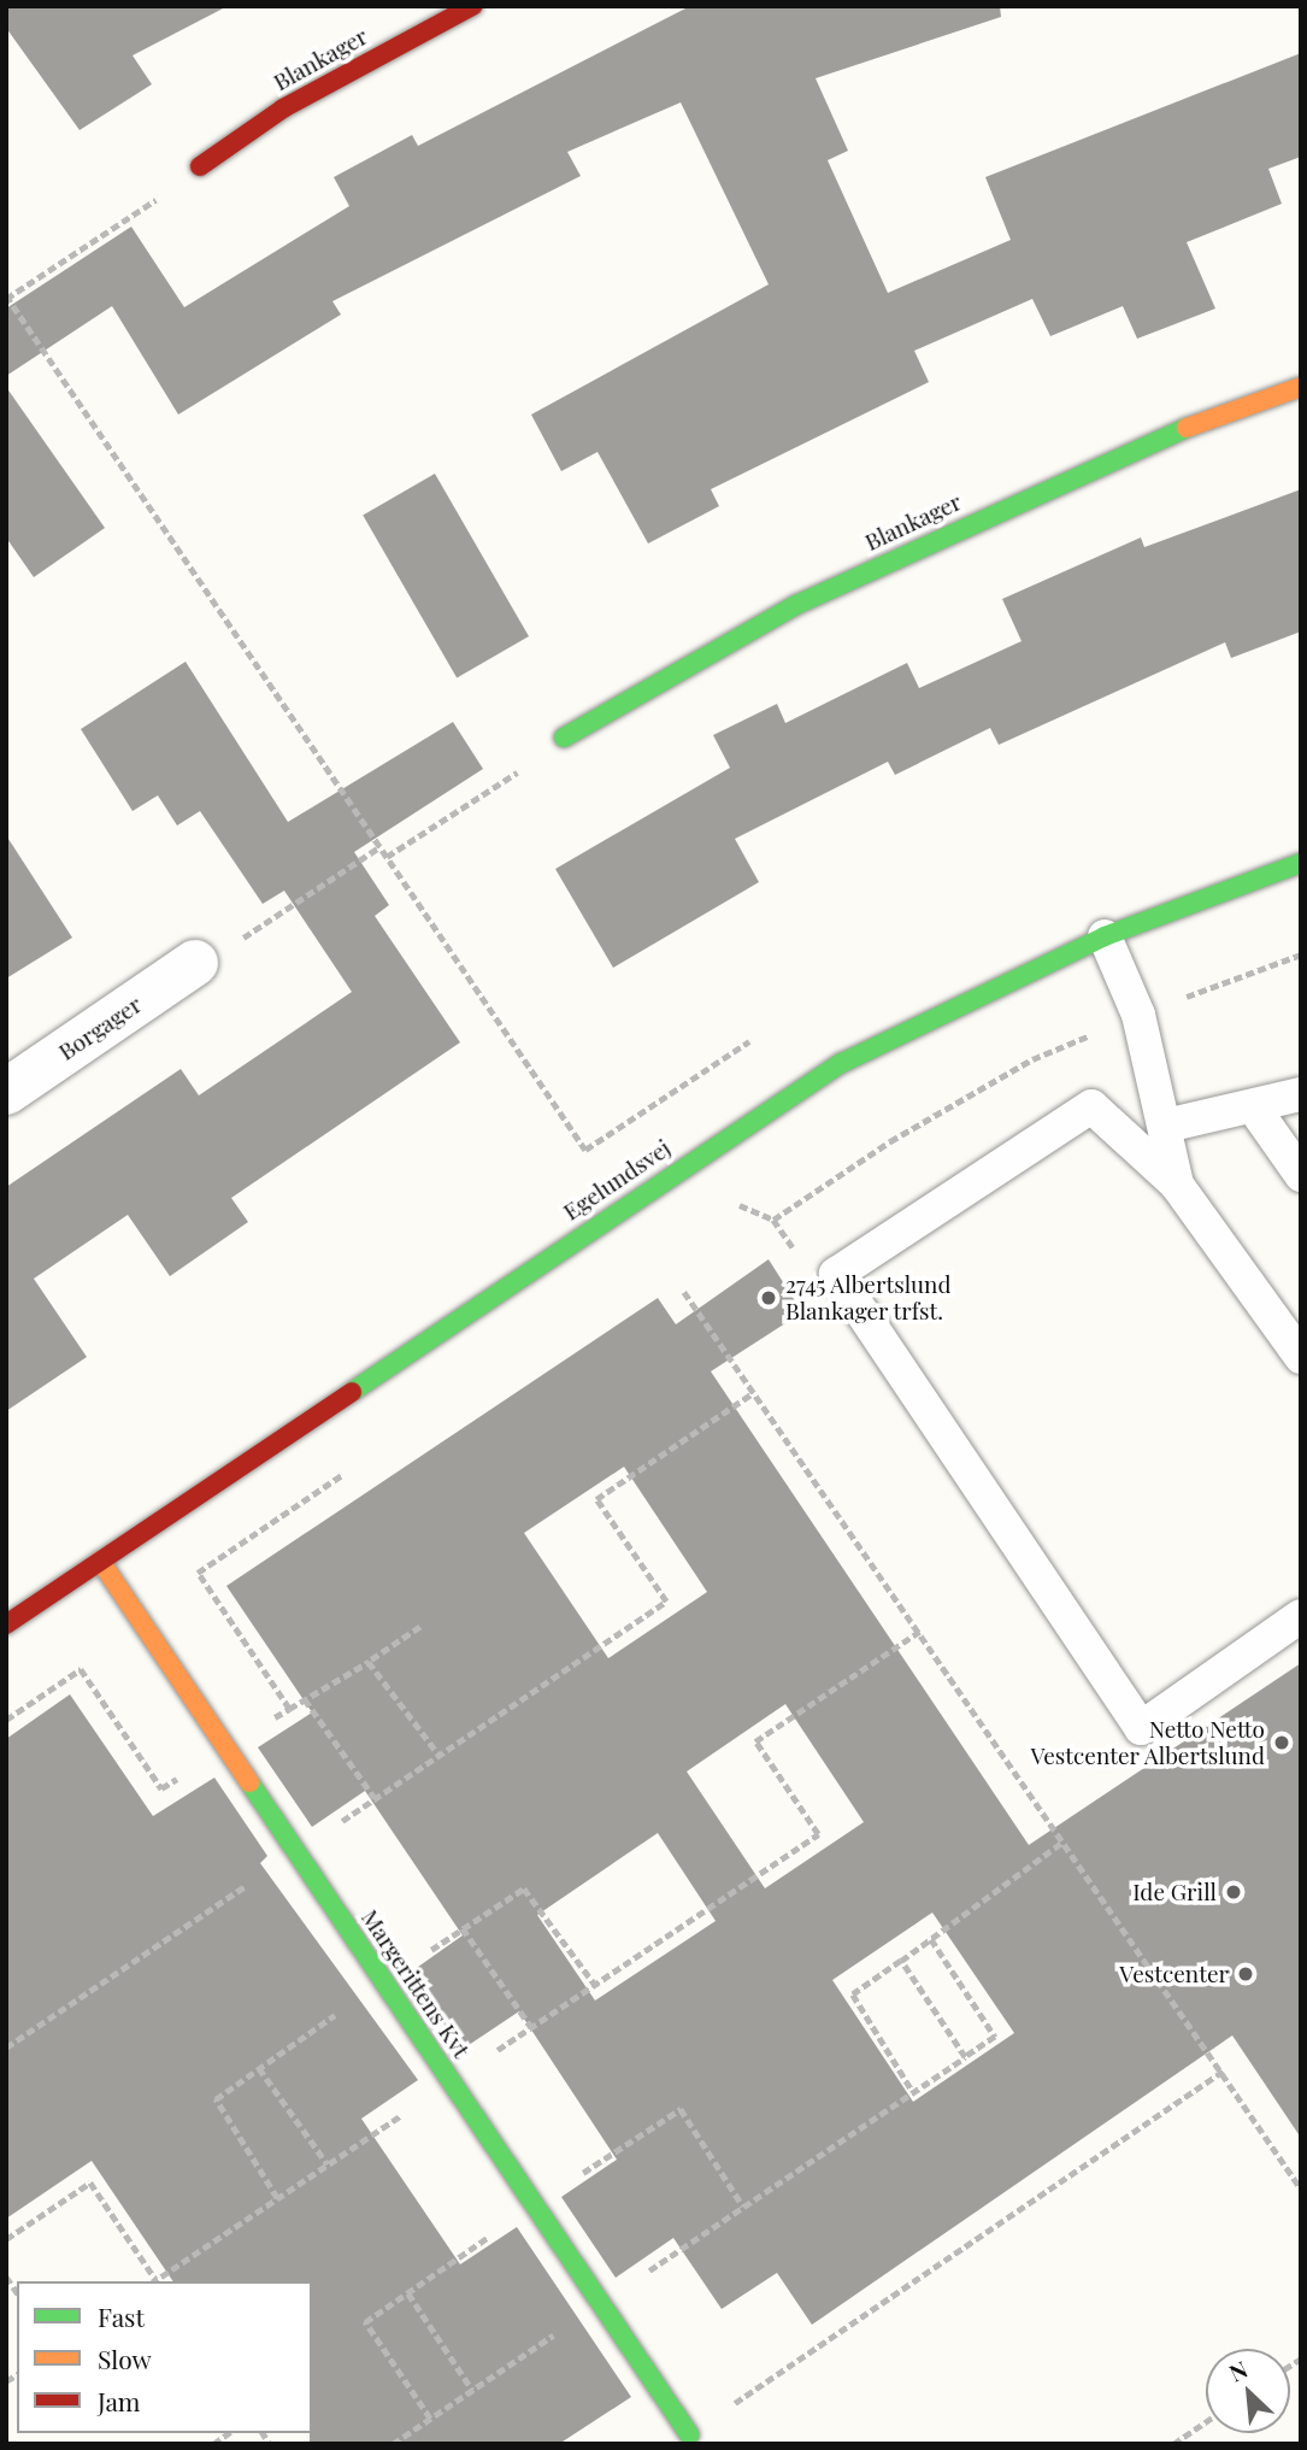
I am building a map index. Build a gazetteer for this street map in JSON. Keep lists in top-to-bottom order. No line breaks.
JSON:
{"streets":{"street":["Blankager","Borgager","Egelundsvej","Margerittens Kvt"]},"crossings":[["Egelundsvej","Margerittens Kvt"]],"places":["2745 Albertslund Blankager trfst.","Netto Netto Vestcenter Albertslund","Ide Grill","Vestcenter"],"legend":["Fast","Slow","Jam"],"north":"top left"}
